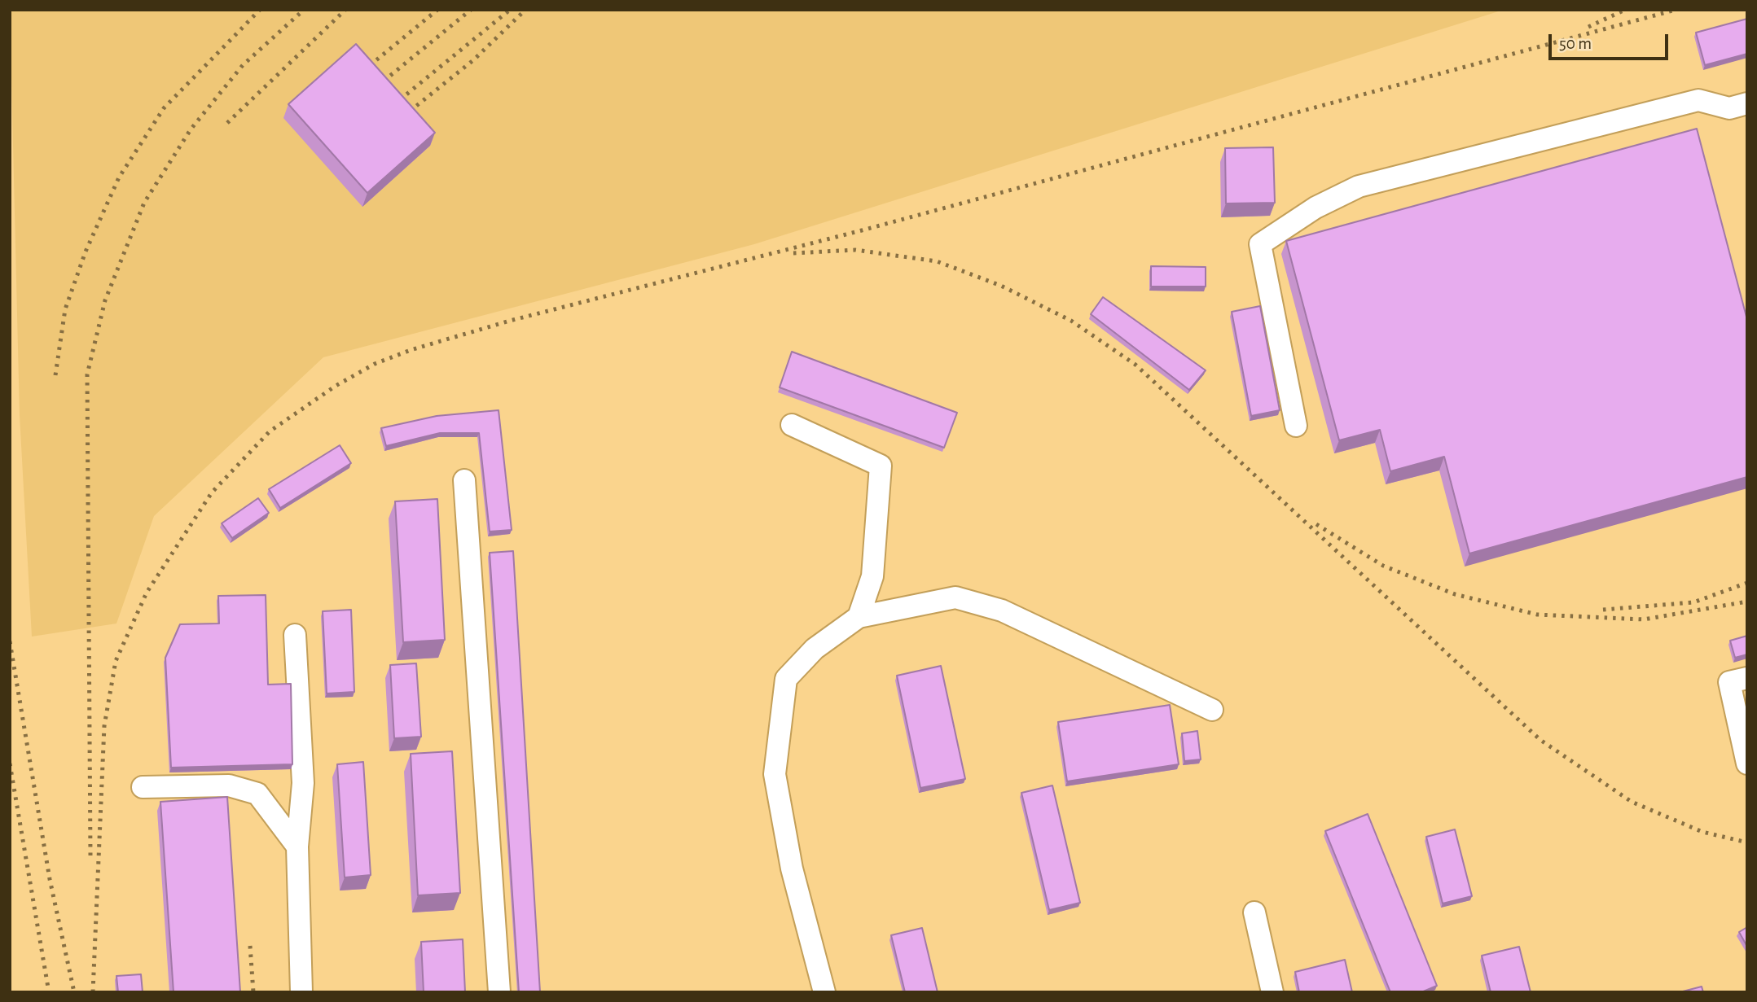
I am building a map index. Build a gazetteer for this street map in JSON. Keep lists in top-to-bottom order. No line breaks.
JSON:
{"scale_bar":"50 m"}
